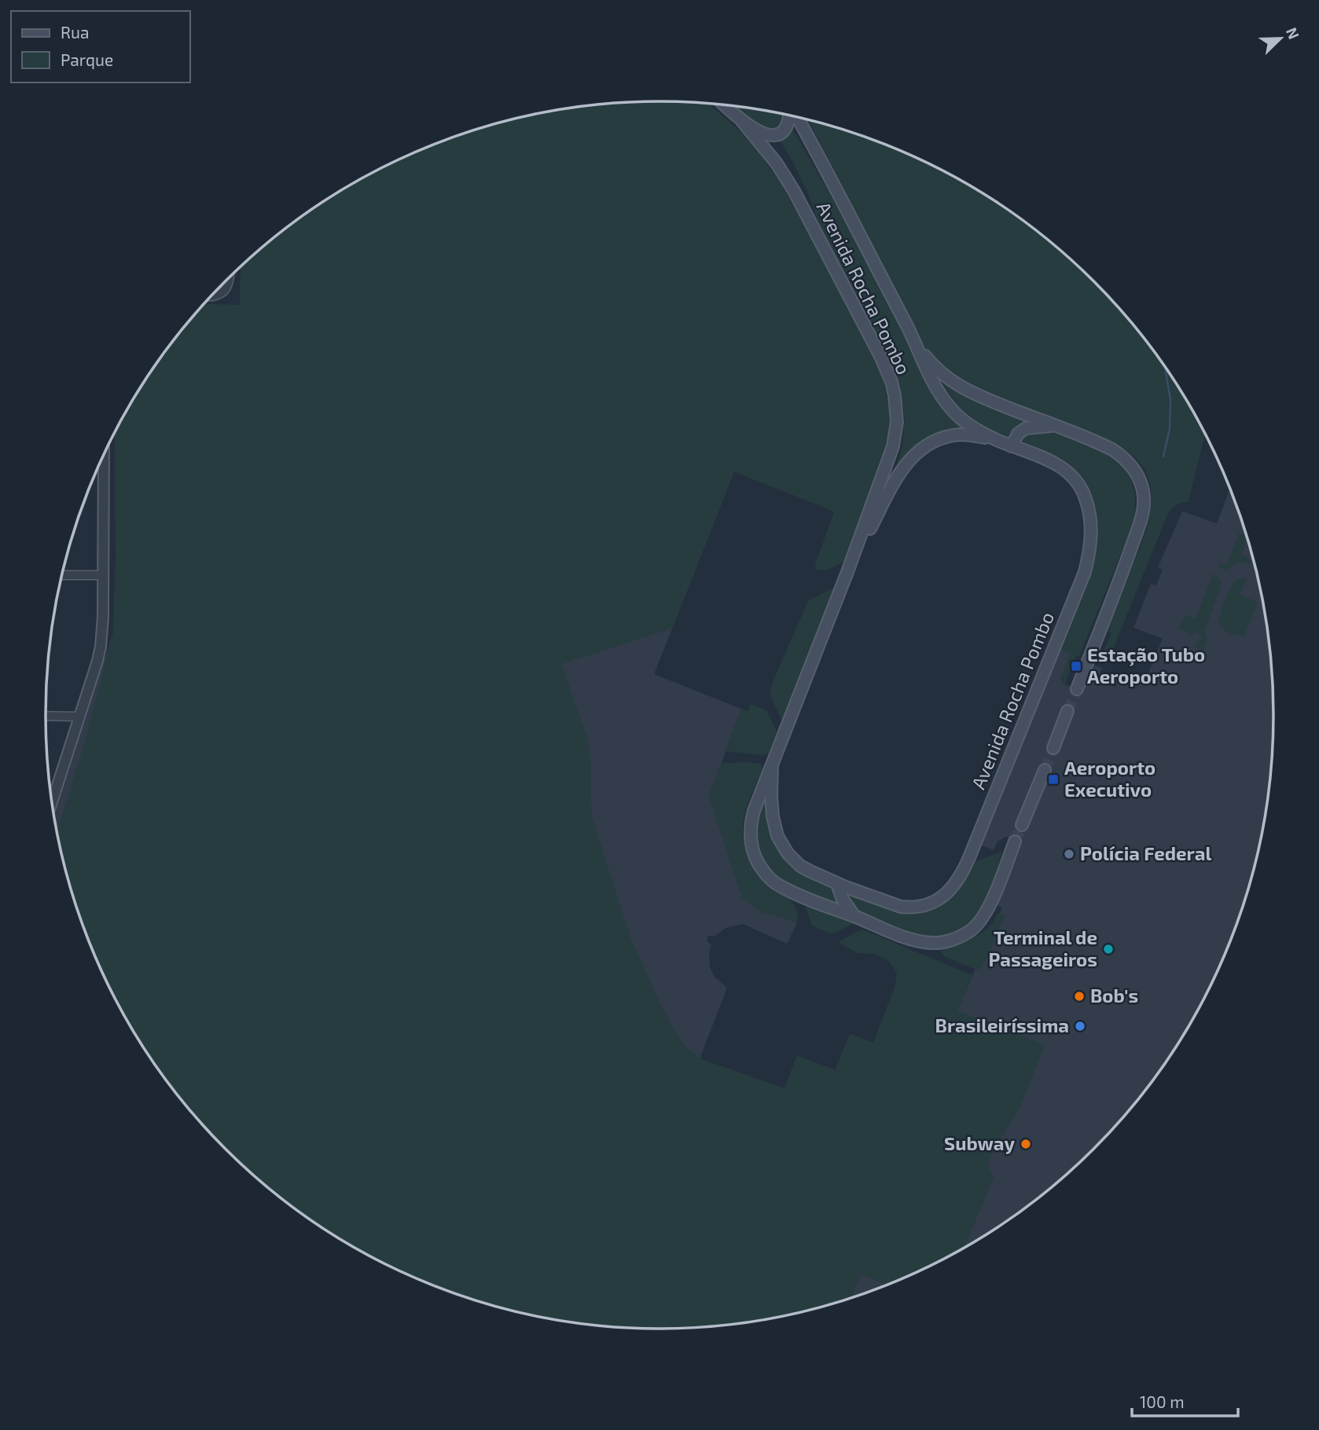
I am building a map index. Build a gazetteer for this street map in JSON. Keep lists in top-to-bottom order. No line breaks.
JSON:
{"streets":{"main road":["Avenida Rocha Pombo"]},"places":{"transit":["Estação Tubo Aeroporto","Aeroporto Executivo"],"other":["Polícia Federal","Terminal de Passageiros","Bob's","Brasileiríssima","Subway"]},"legend":["Rua","Parque"],"scale_bar":"100 m","north":"top right"}
